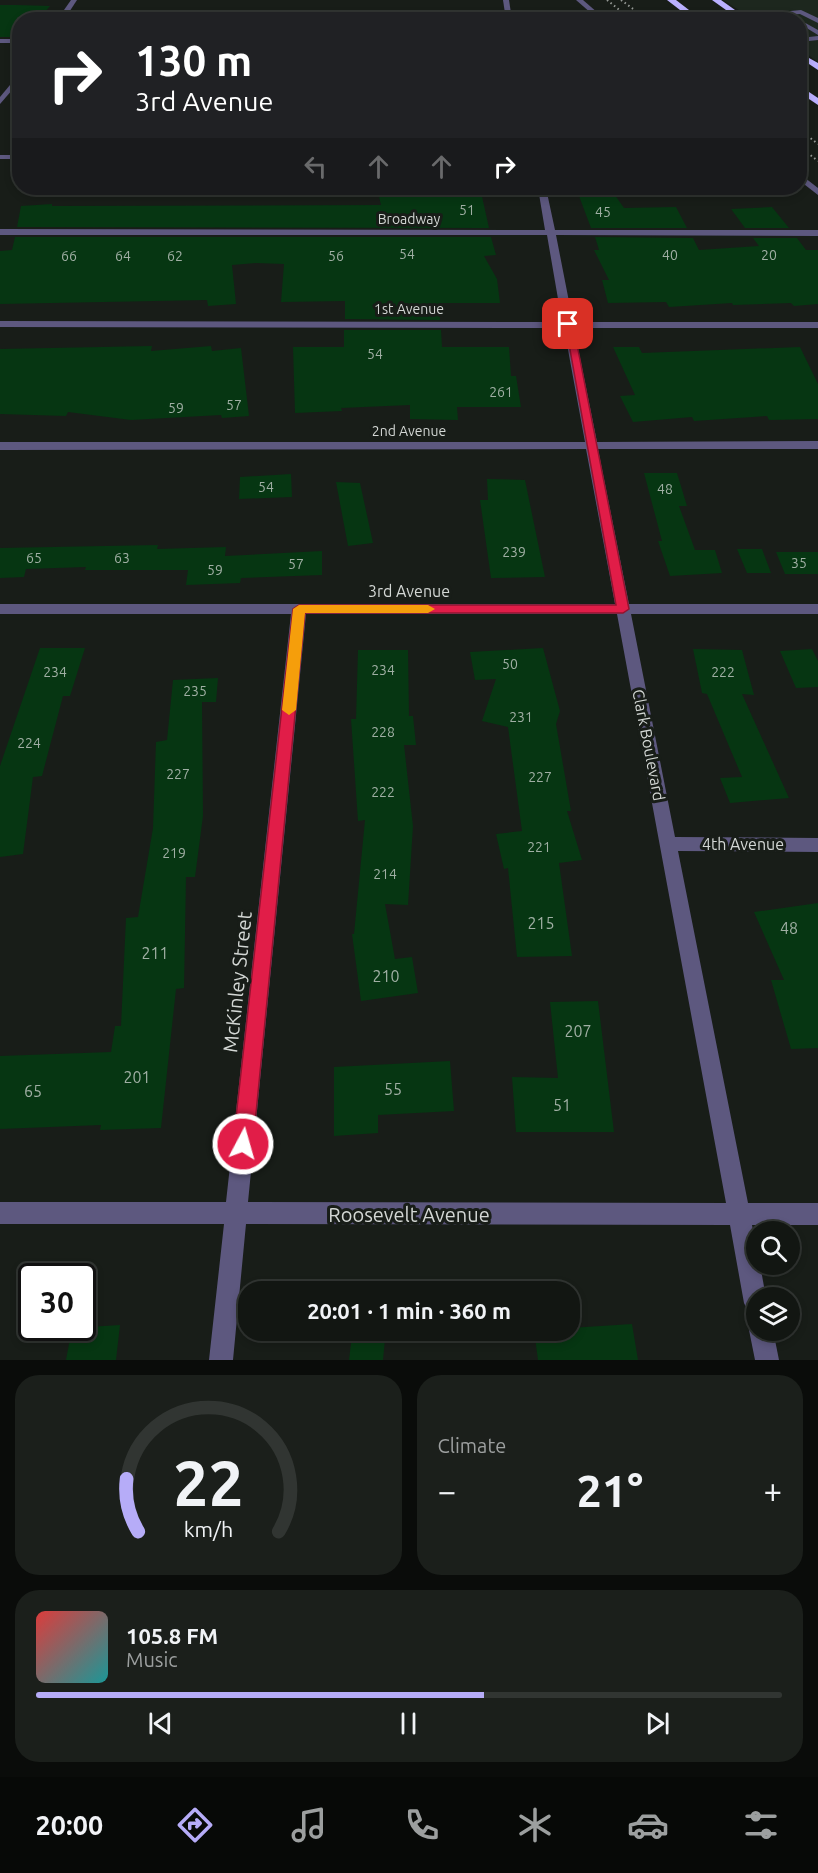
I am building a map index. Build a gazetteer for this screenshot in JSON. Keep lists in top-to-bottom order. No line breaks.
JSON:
{"streets":{"street":["Broadway","1st Avenue","2nd Avenue","3rd Avenue","Clark Boulevard","4th Avenue","McKinley Street","Roosevelt Avenue"]},"crossings":[["Broadway","Clark Boulevard"],["1st Avenue","Clark Boulevard"],["2nd Avenue","Clark Boulevard"],["3rd Avenue","Clark Boulevard"],["3rd Avenue","McKinley Street"],["Clark Boulevard","4th Avenue"],["Clark Boulevard","Roosevelt Avenue"],["McKinley Street","Roosevelt Avenue"]],"house_numbers":["51","45","54","40","20","66","64","62","56","54","261","57","59","54","48","239","65","63","35","57","59","50","234","234","222","235","231","228","224","227","227","222","221","219","214","215","48","211","210","207","201","55","65","51"],"page":{"turn":["130 m","3rd Avenue"],"limit":"30","trip":"20:01 · 1 min · 360 m","tile":"Climate","heat":["−","21°","+"],"song":["105.8 FM","Music"],"tabs":"20:00","gauge":["22","km/h"]}}
